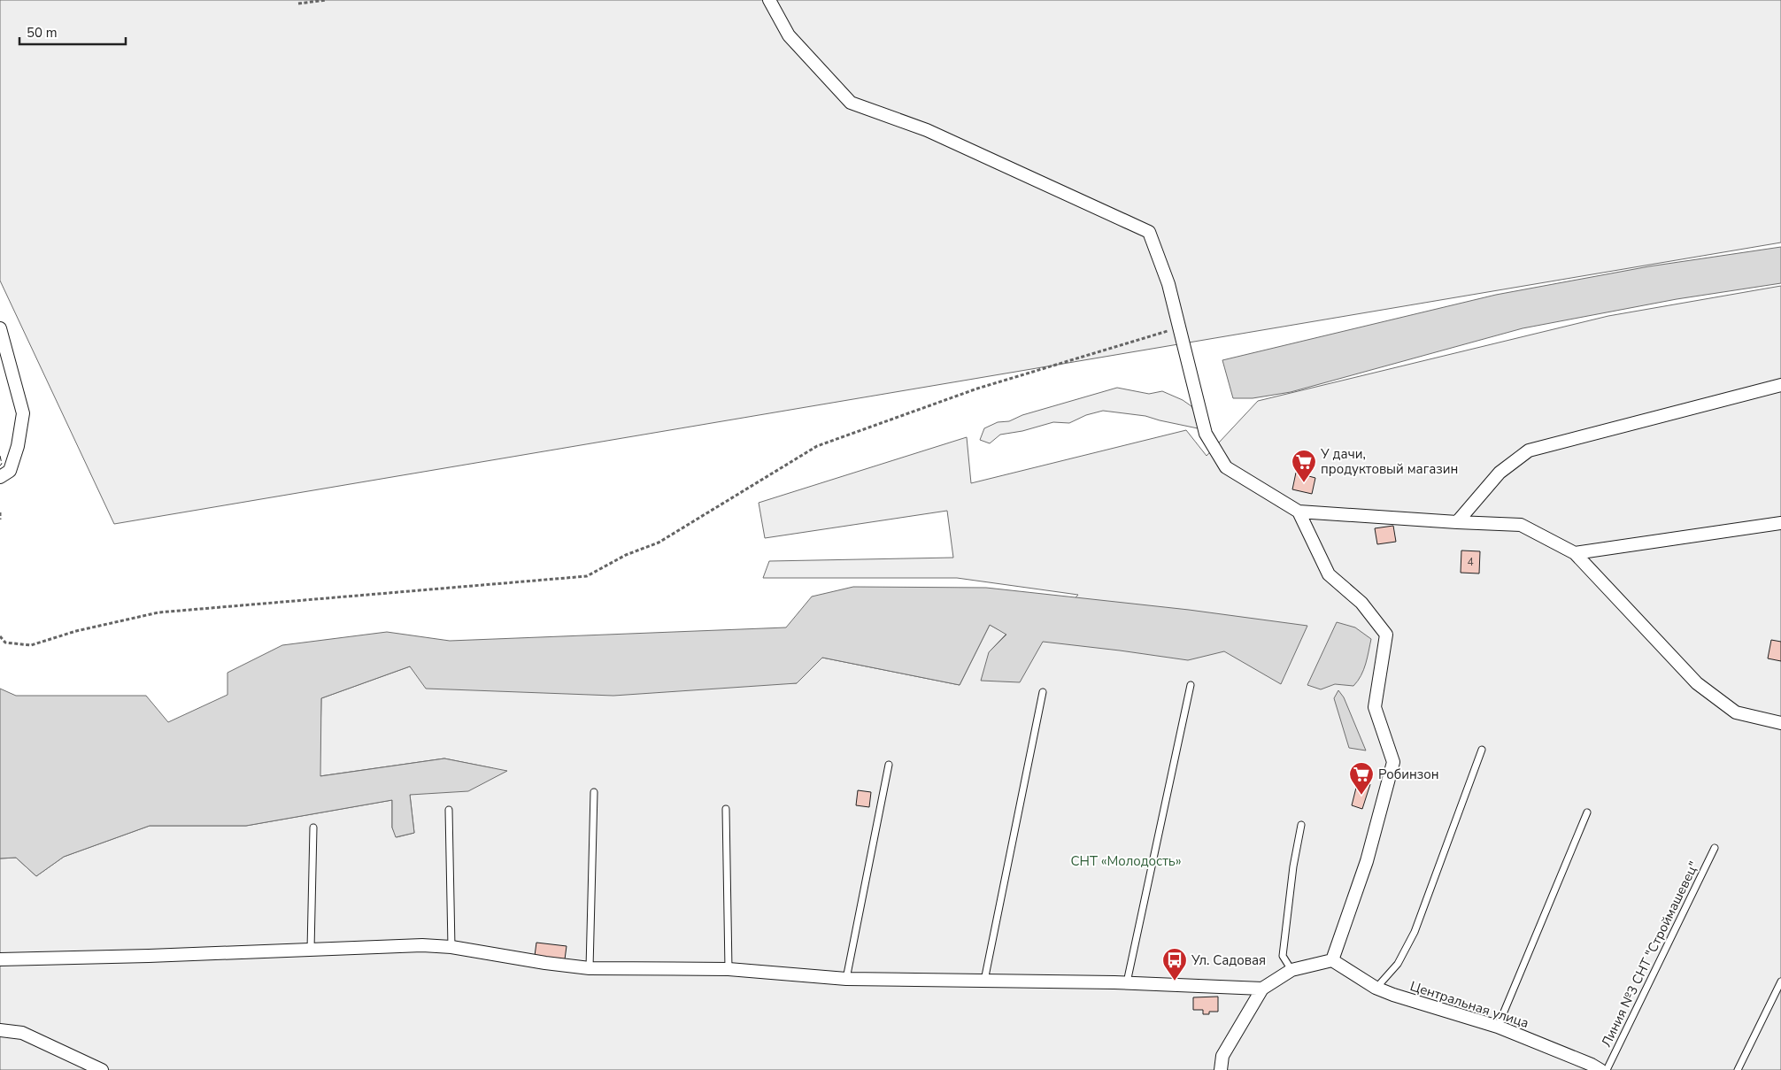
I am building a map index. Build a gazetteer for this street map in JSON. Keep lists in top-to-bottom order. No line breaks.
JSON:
{"streets":{"street":["Центральная улица"],"lane":["Линия №3 СНТ \"Строймашевец\""]},"parks":["СНТ «Молодость»"],"places":{"supermarket":["У дачи, продуктовый магазин","Робинзон"],"bus stop":["Ул. Садовая"]},"house_numbers":["4"],"scale_bar":"50 m"}
